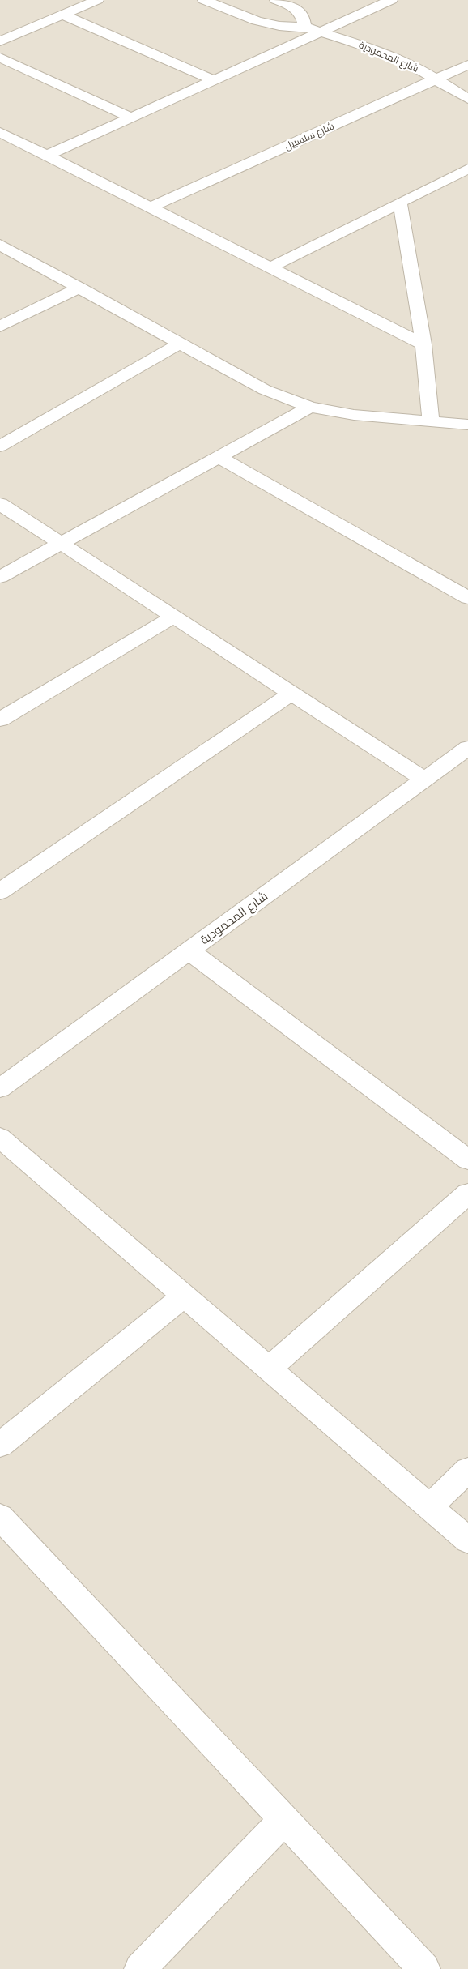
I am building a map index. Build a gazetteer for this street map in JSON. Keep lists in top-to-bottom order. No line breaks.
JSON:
{"streets":{"street":["شارع المحمودية","شارع سلسبيل"]},"crossings":[["شارع المحمودية","شارع سلسبيل"]]}
